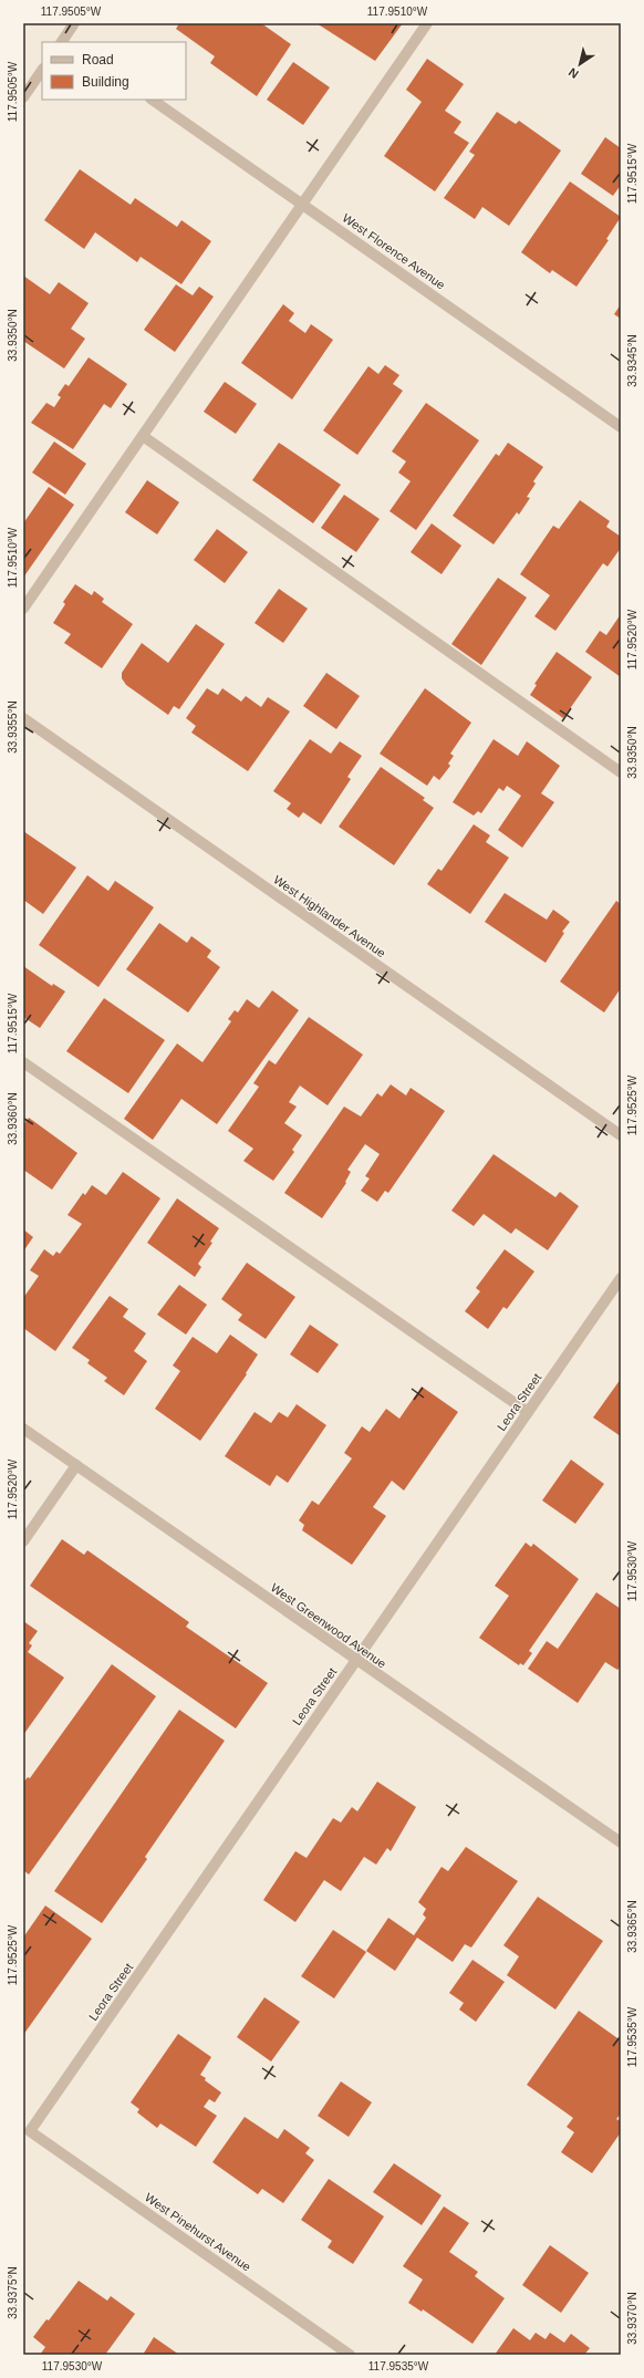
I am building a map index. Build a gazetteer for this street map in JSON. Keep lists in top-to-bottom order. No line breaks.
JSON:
{"streets":{"street":["West Florence Avenue","West Highlander Avenue","Leora Street","West Greenwood Avenue","West Pinehurst Avenue"]},"crossings":[["Leora Street","West Greenwood Avenue"],["Leora Street","West Pinehurst Avenue"]],"legend":["Road","Building"],"north":"bottom left","coordinates":["117.9505°W","117.9510°W","117.9515°W","33.9350°N","33.9345°N","117.9520°W","33.9355°N","117.9525°W","33.9360°N","117.9530°W","33.9365°N","117.9535°W","33.9375°N","33.9370°N"]}
